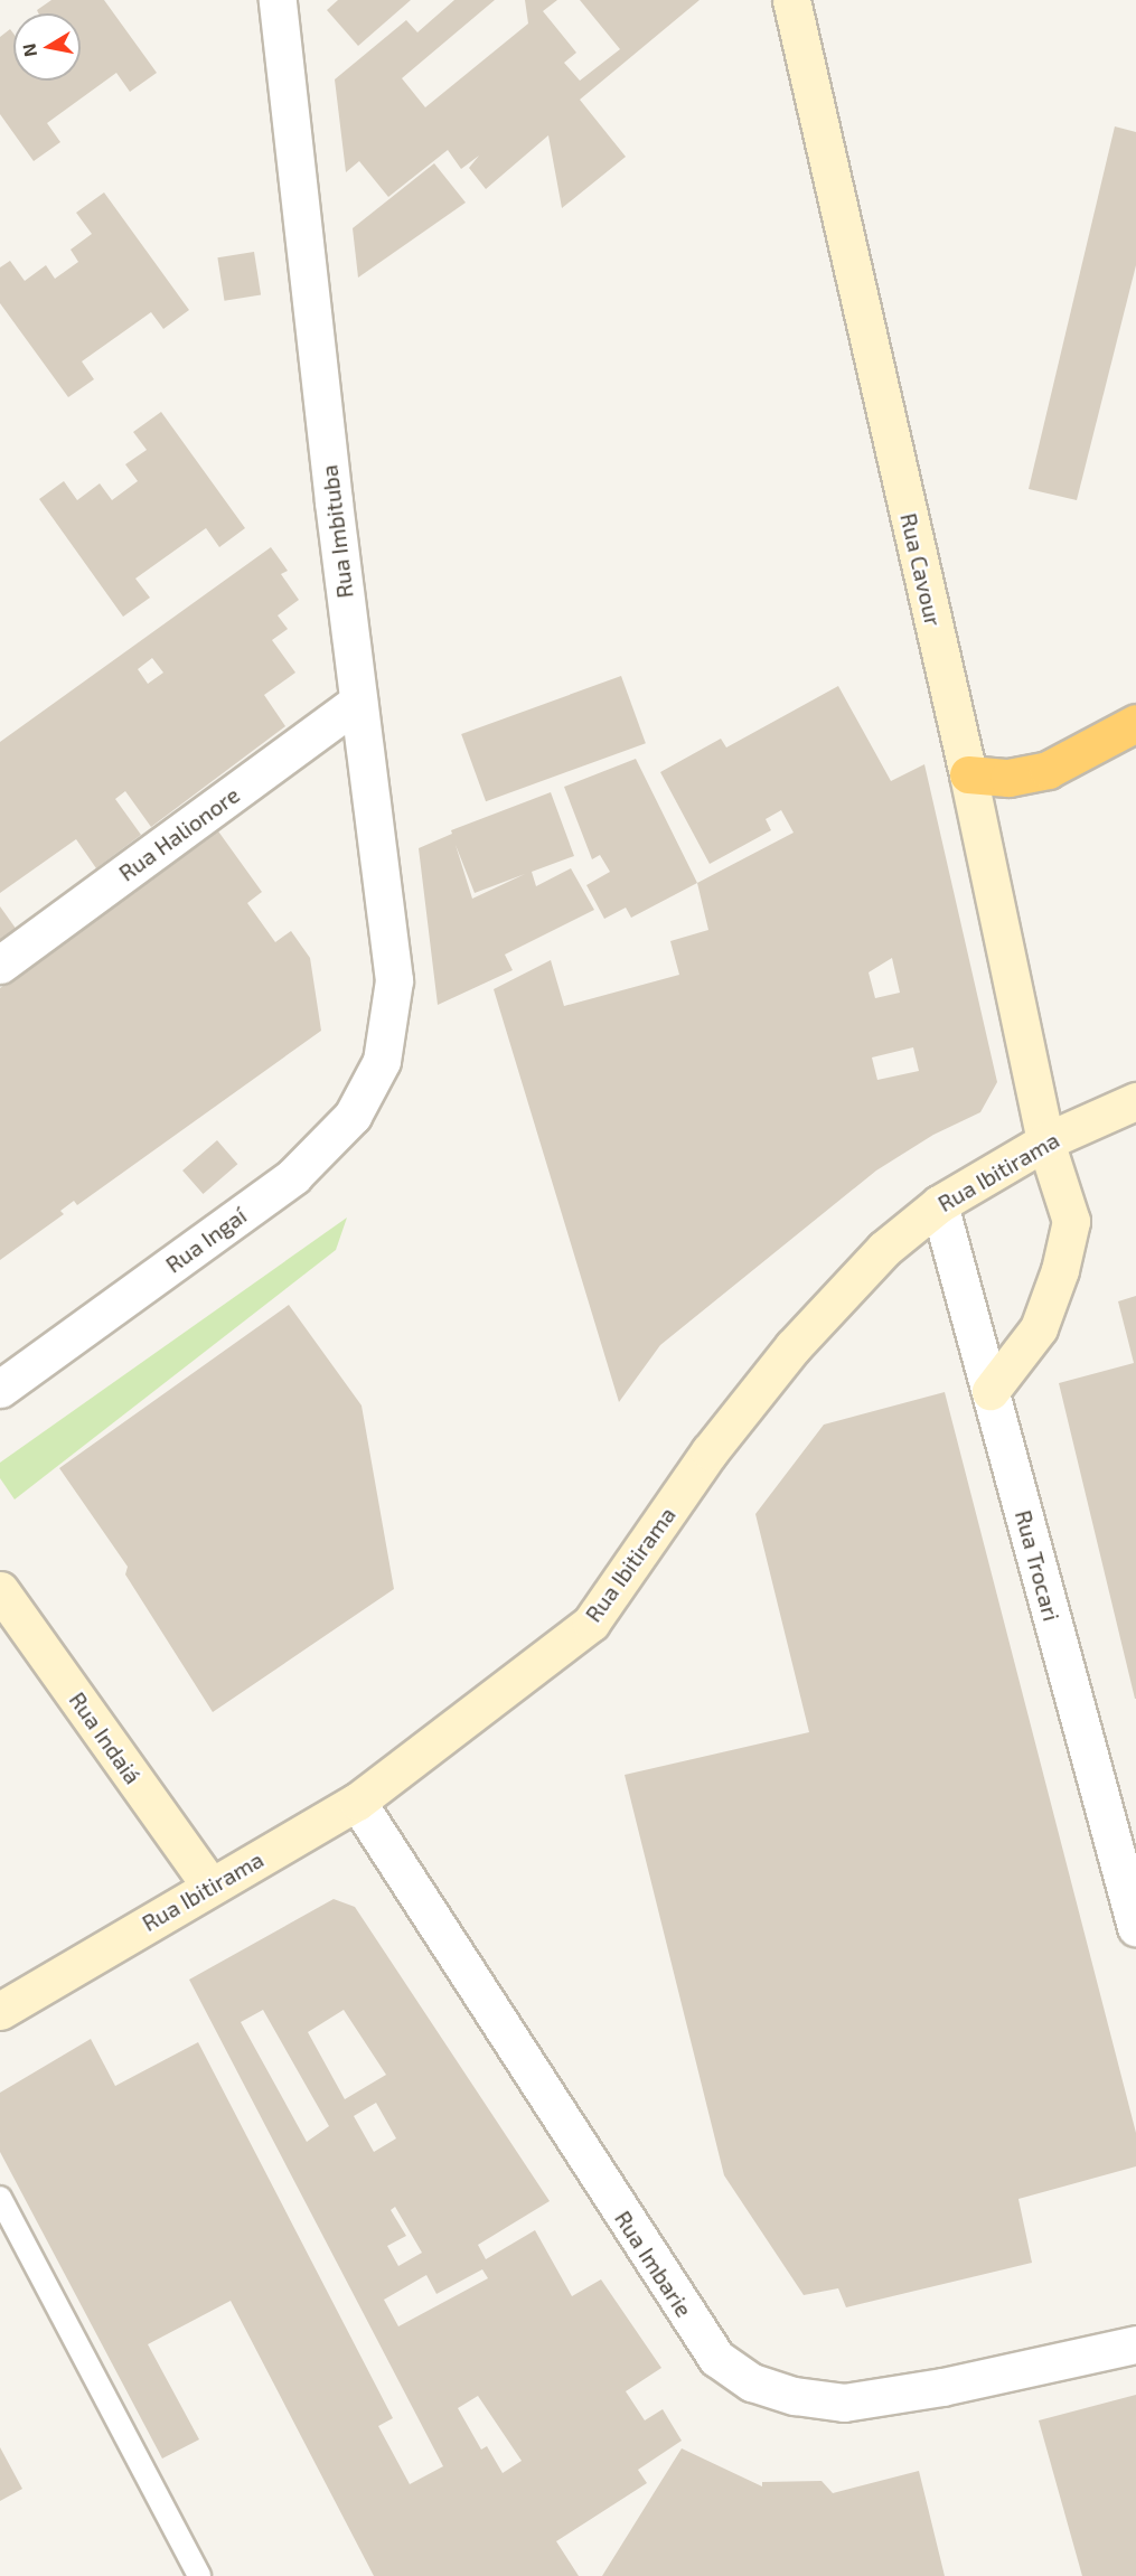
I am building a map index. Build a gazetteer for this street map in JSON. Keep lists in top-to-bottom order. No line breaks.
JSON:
{"streets":{"main road":["Rua Cavour","Rua Ibitirama","Rua Indaiá"],"street":["Rua Imbituba","Rua Halionore","Rua Ingaí","Rua Trocari","Rua Imbarie"]},"crossings":[["Rua Imbituba","Rua Halionore"],["Rua Imbituba","Rua Ingaí"],["Rua Cavour","Rua Ibitirama"],["Rua Cavour","Rua Trocari"],["Rua Ibitirama","Rua Trocari"],["Rua Ibitirama","Rua Indaiá"],["Rua Ibitirama","Rua Imbarie"]],"north":"left"}
